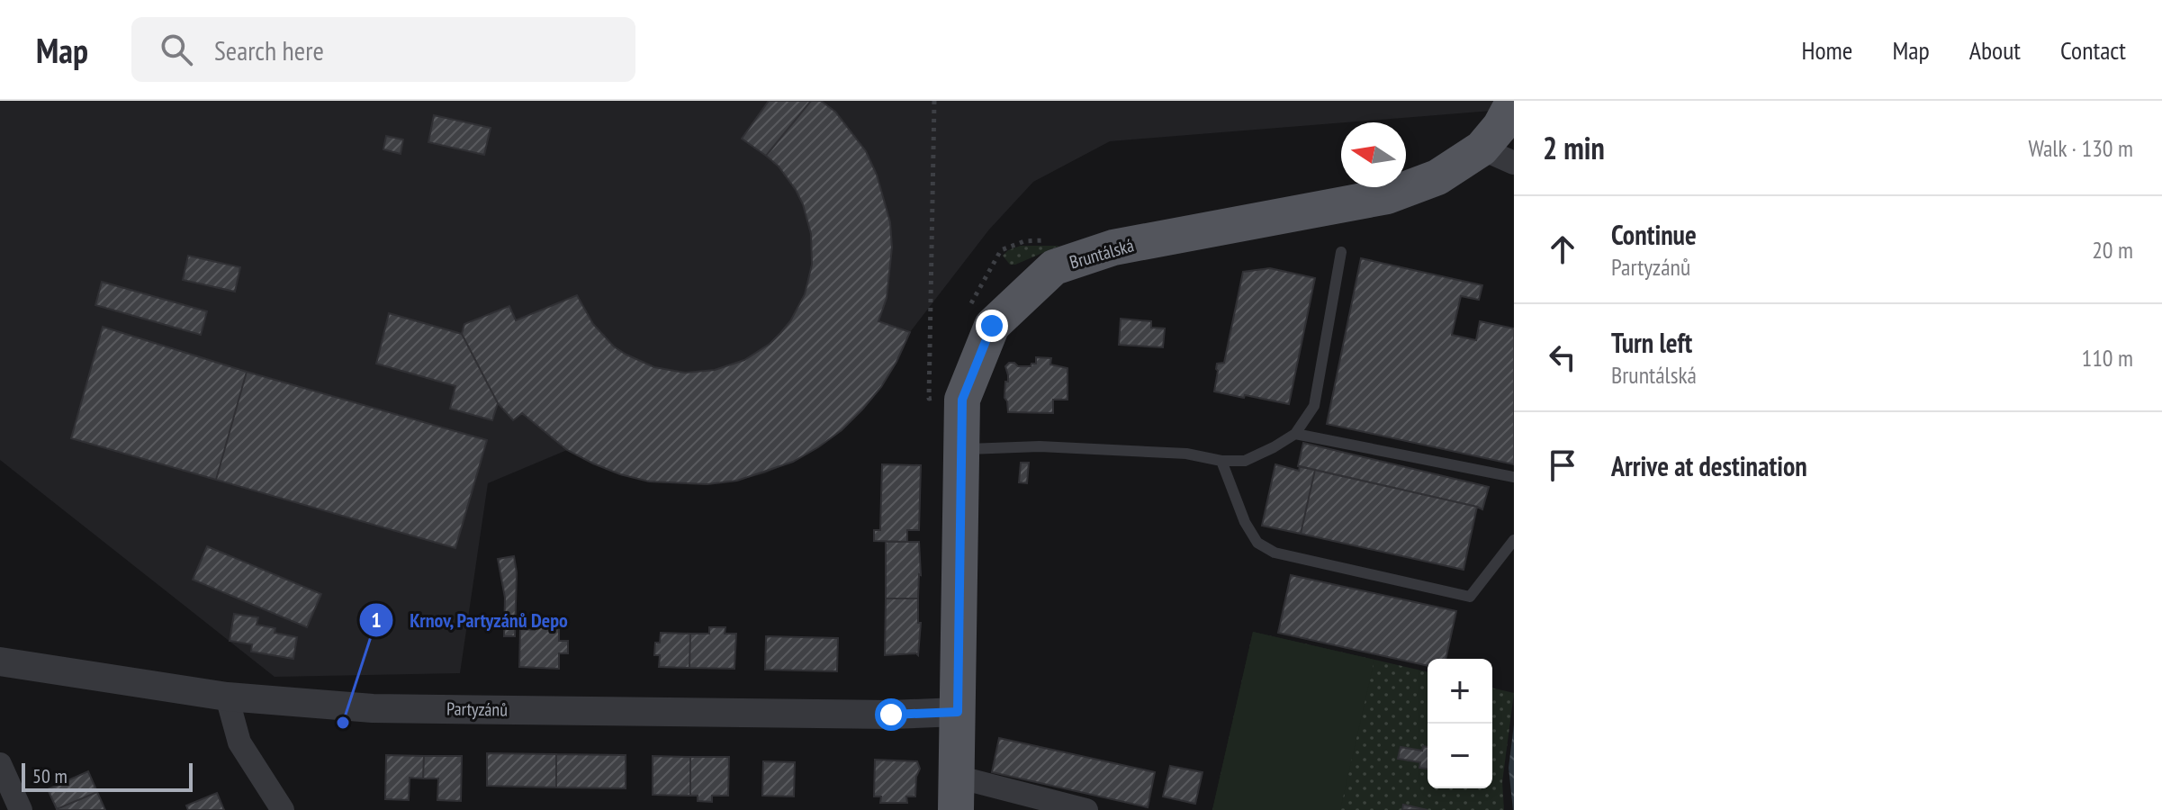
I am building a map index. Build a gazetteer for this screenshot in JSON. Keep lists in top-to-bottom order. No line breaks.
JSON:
{"streets":{"main road":["Bruntálská"],"street":["Partyzánů"]},"crossings":[["Bruntálská","Partyzánů"]],"places":["Krnov, Partyzánů Depo"],"scale_bar":"50 m","north":"left","page":{"header":"Map","search":"Search here","nav":["Home","Map","About","Contact"],"heading":["2 min","Walk · 130 m"],"list":[["Continue","Partyzánů","20 m"],["Turn left","Bruntálská","110 m"],"Arrive at destination"],"map_buttons":["+","−"],"scale":"50 m"}}
